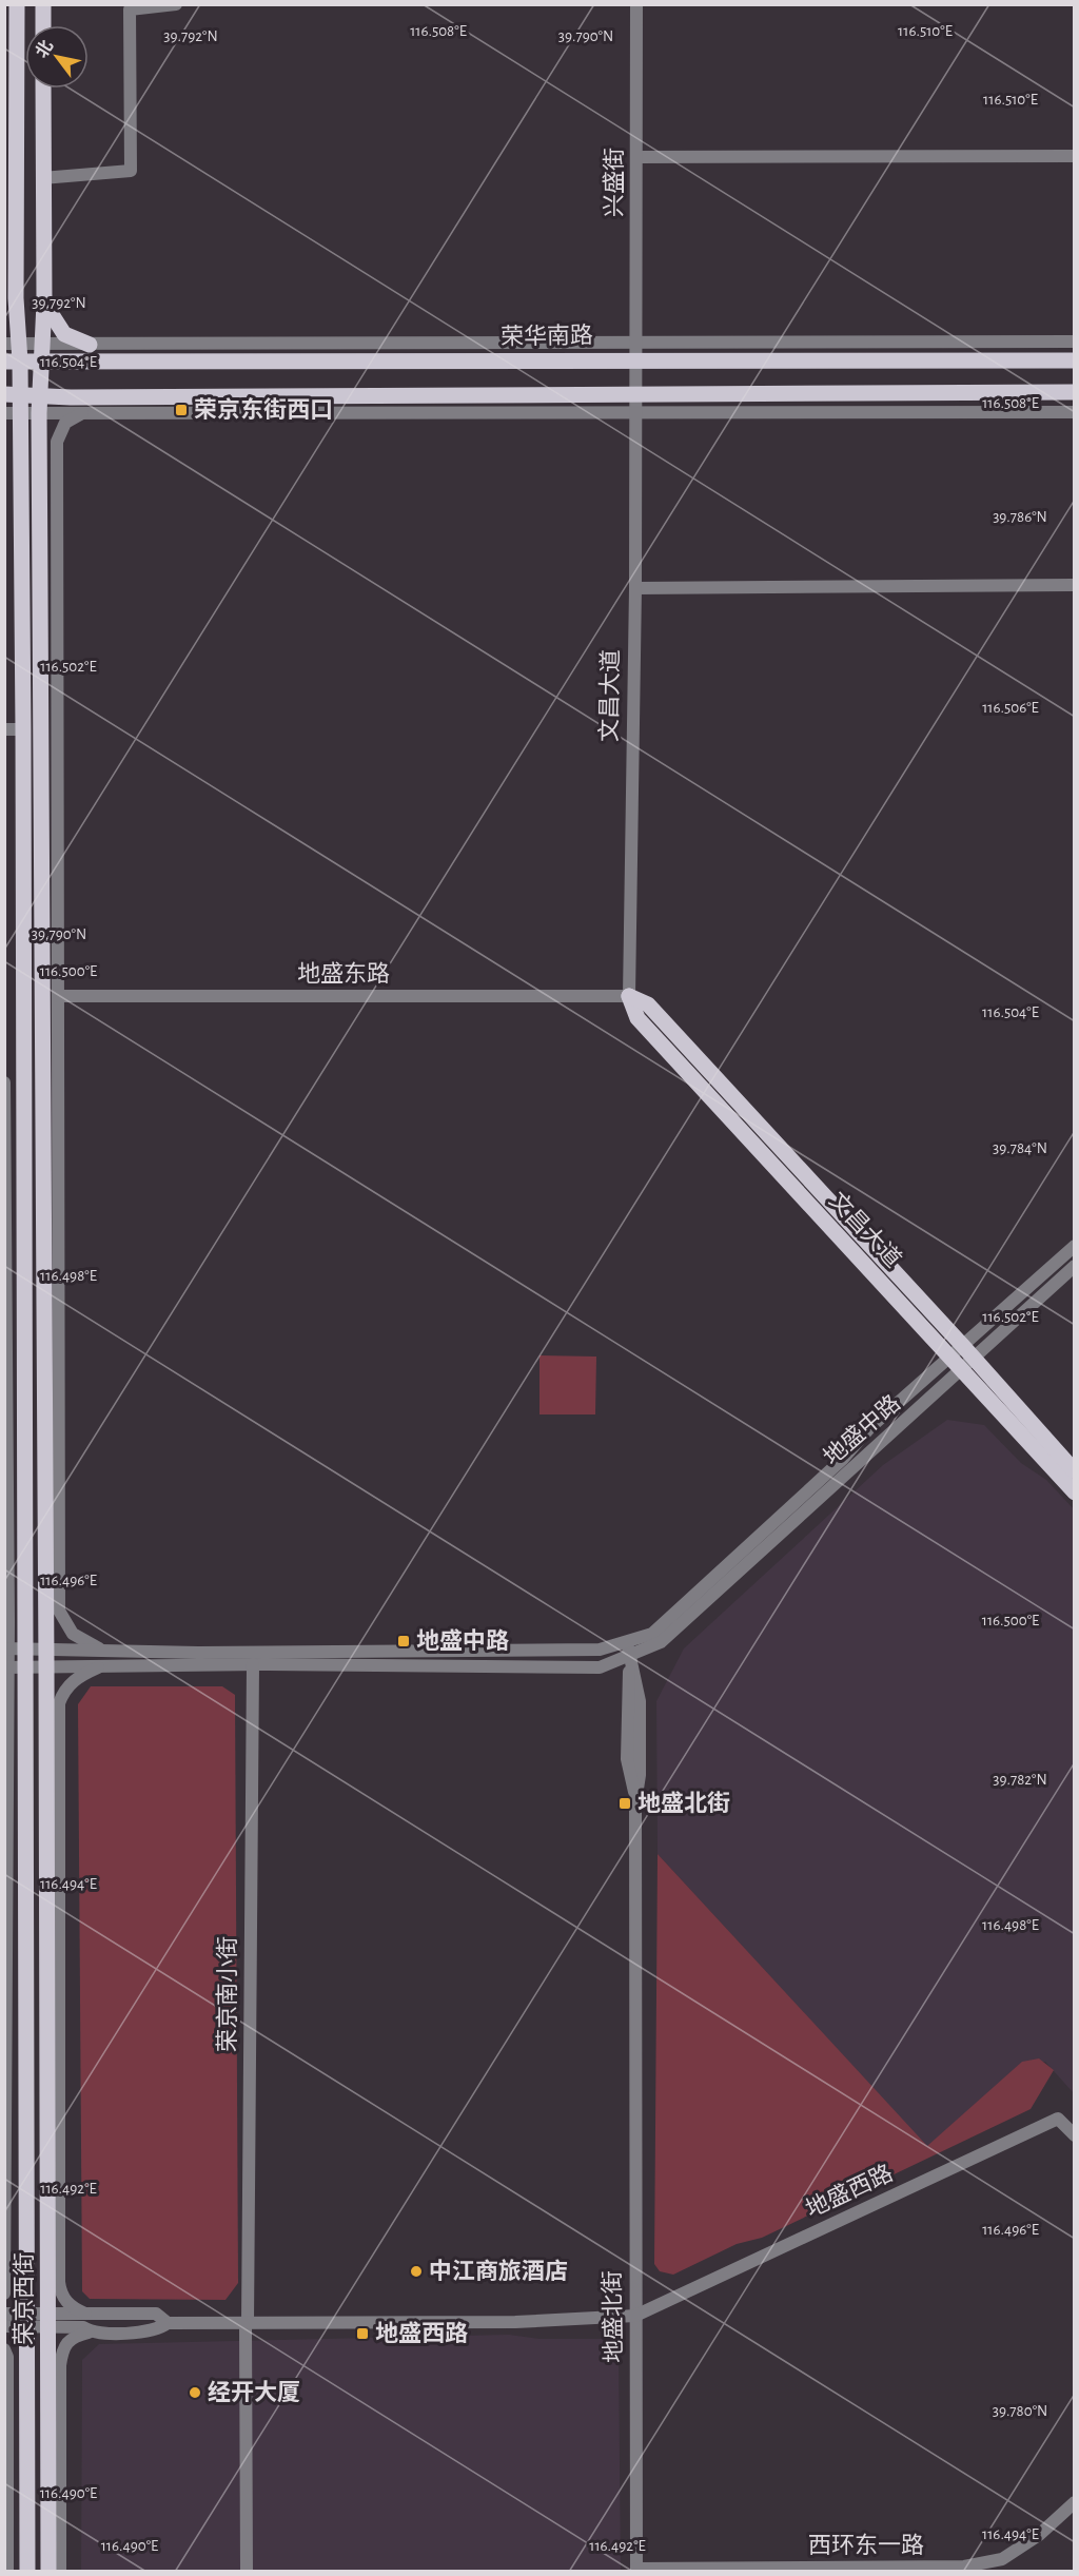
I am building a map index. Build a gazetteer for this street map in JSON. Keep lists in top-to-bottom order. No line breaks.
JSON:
{"streets":{"main road":["荣华南路","文昌大道","荣京西街"],"street":["兴盛街","地盛东路","地盛中路","荣京南小街","地盛西路","地盛北街","西环东一路"]},"crossings":[["兴盛街","荣华南路"],["兴盛街","文昌大道"],["荣华南路","荣京西街"],["文昌大道","地盛东路"],["文昌大道","地盛中路"],["地盛中路","荣京南小街"],["地盛中路","荣京西街"],["地盛中路","地盛北街"],["荣京南小街","地盛西路"],["地盛西路","荣京西街"],["地盛西路","地盛北街"],["地盛北街","西环东一路"]],"places":{"transit":["荣京东街西口","地盛中路","地盛北街","地盛西路"],"other":["中江商旅酒店","经开大厦"]},"north":"top left","coordinates":["116.508°E","116.510°E","39.792°N","39.790°N","116.504°E","39.786°N","116.502°E","116.506°E","116.500°E","39.784°N","116.498°E","116.496°E","39.782°N","116.494°E","116.492°E","39.780°N","116.490°E"]}
